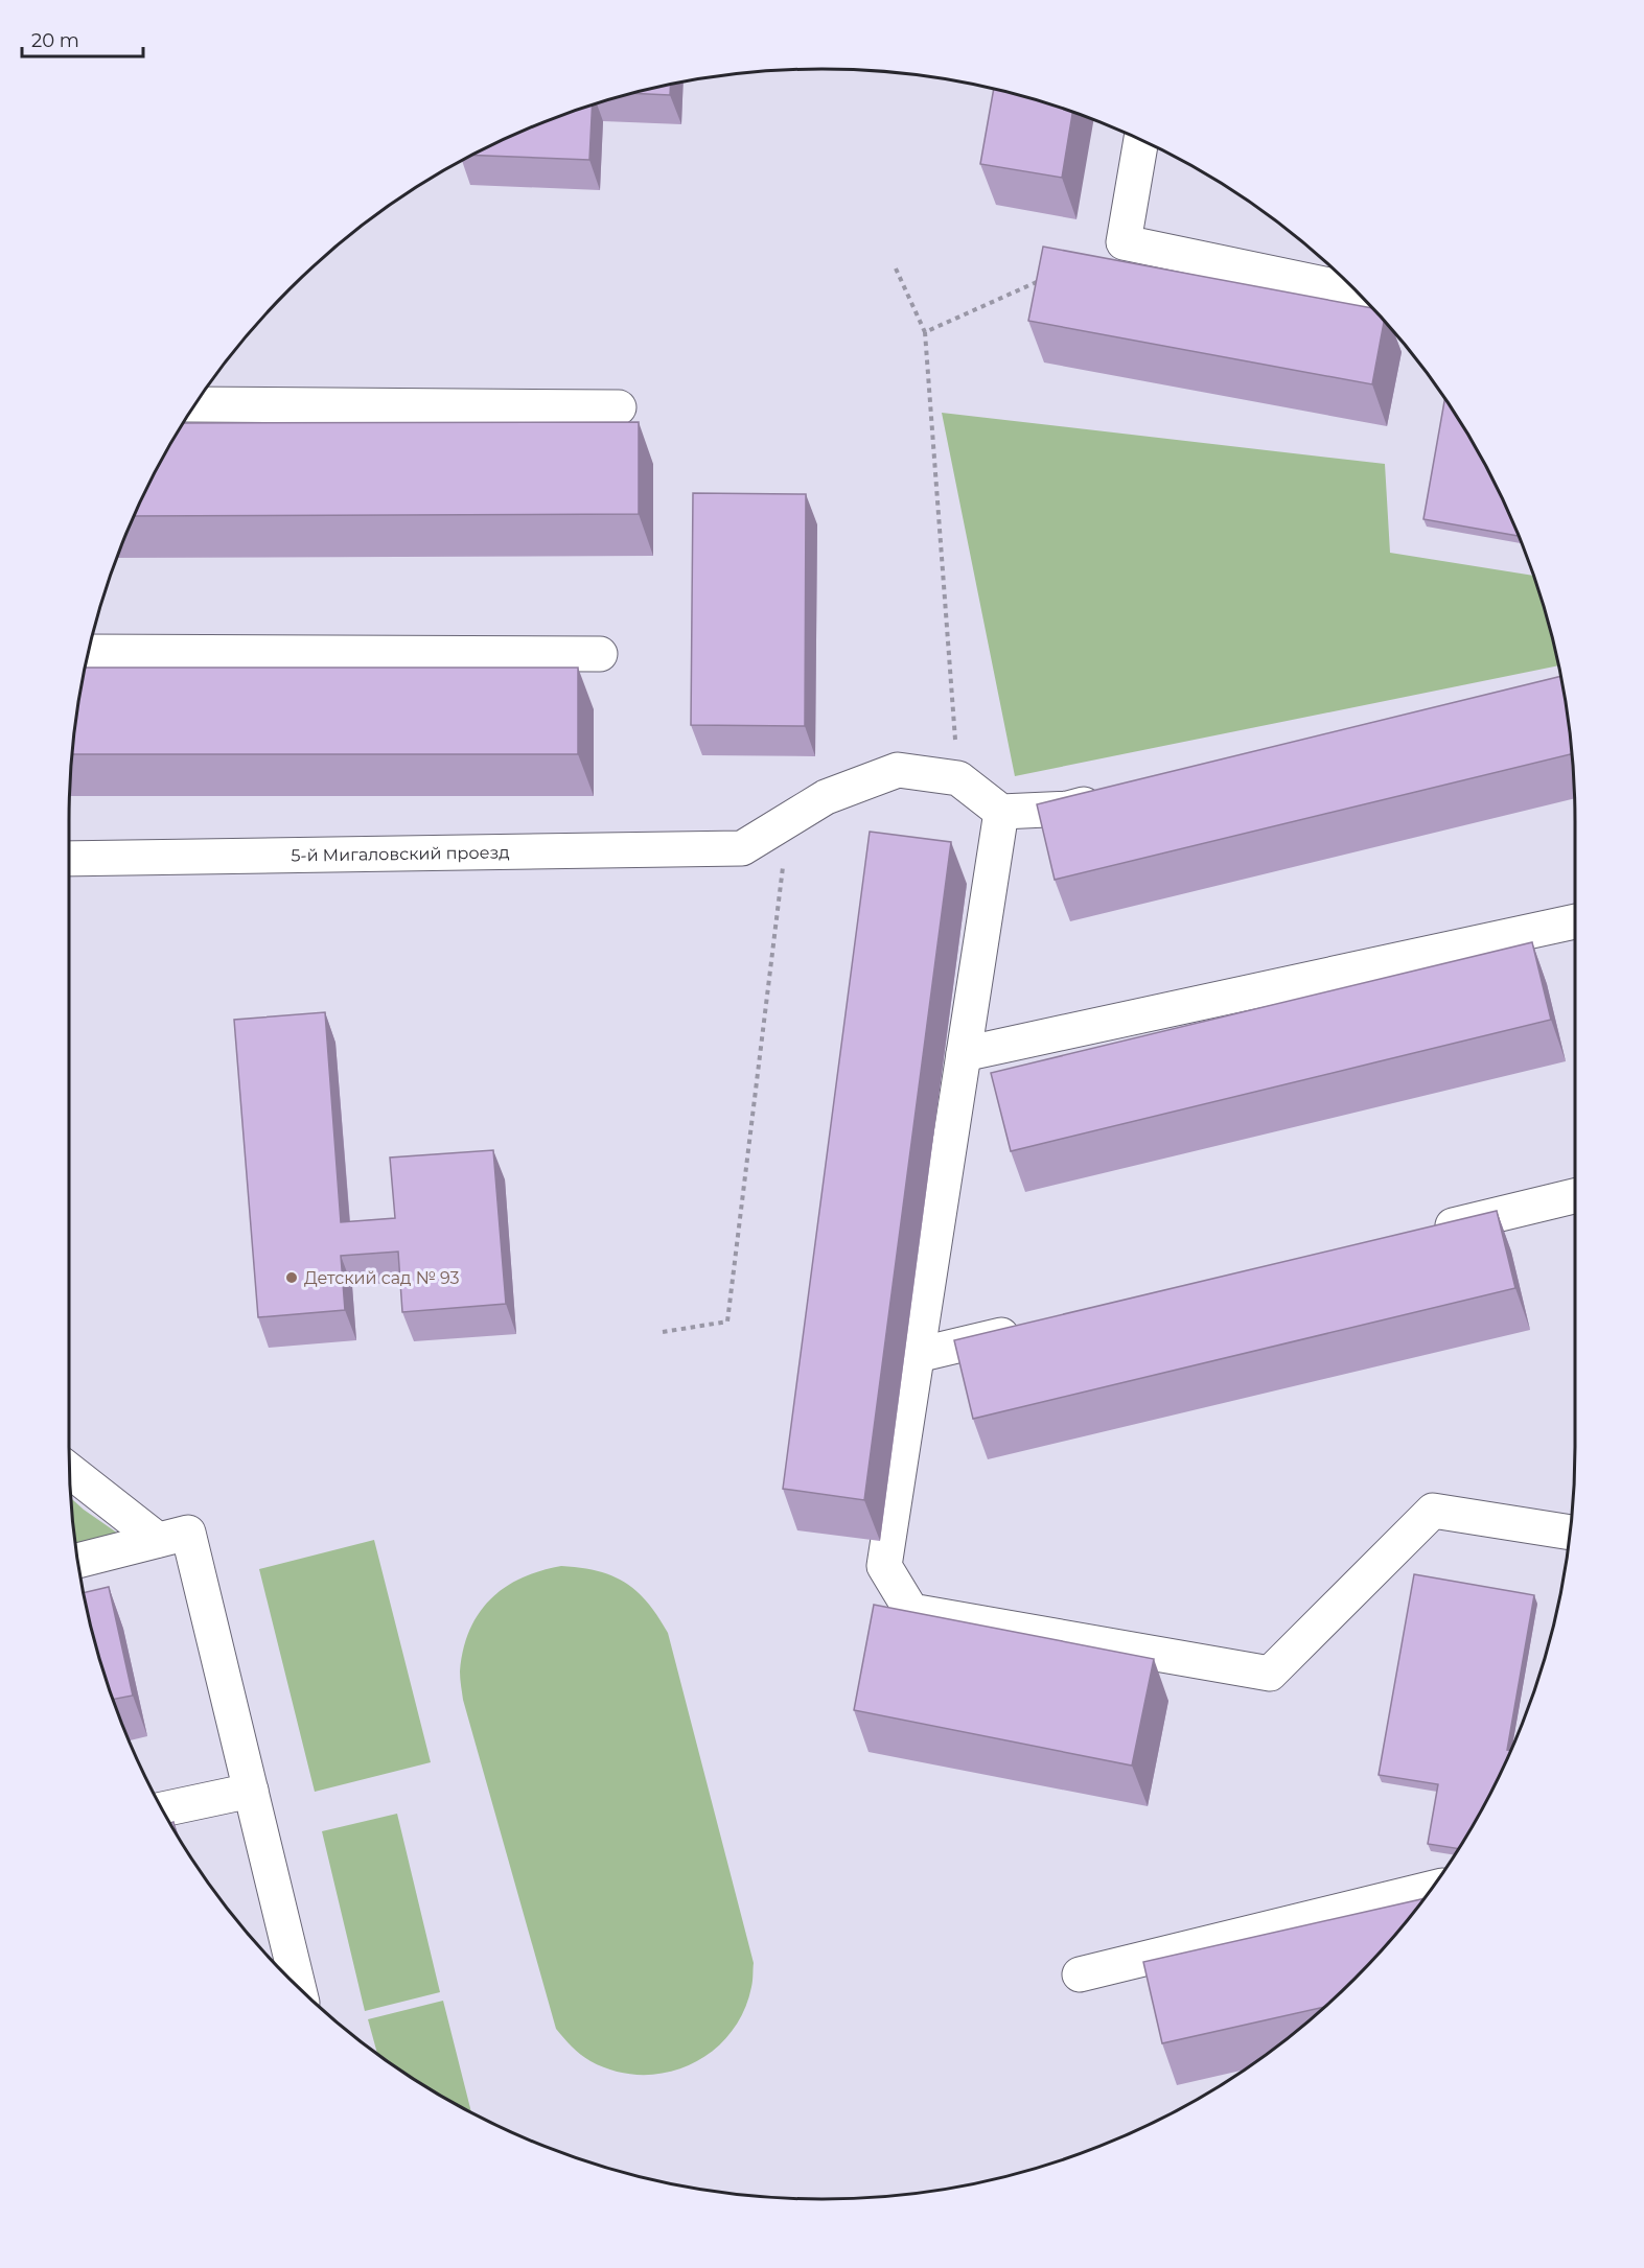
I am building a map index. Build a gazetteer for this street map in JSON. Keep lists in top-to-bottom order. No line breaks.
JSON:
{"streets":{"street":["5-й Мигаловский проезд"]},"places":["Детский сад № 93"],"scale_bar":"20 m"}
